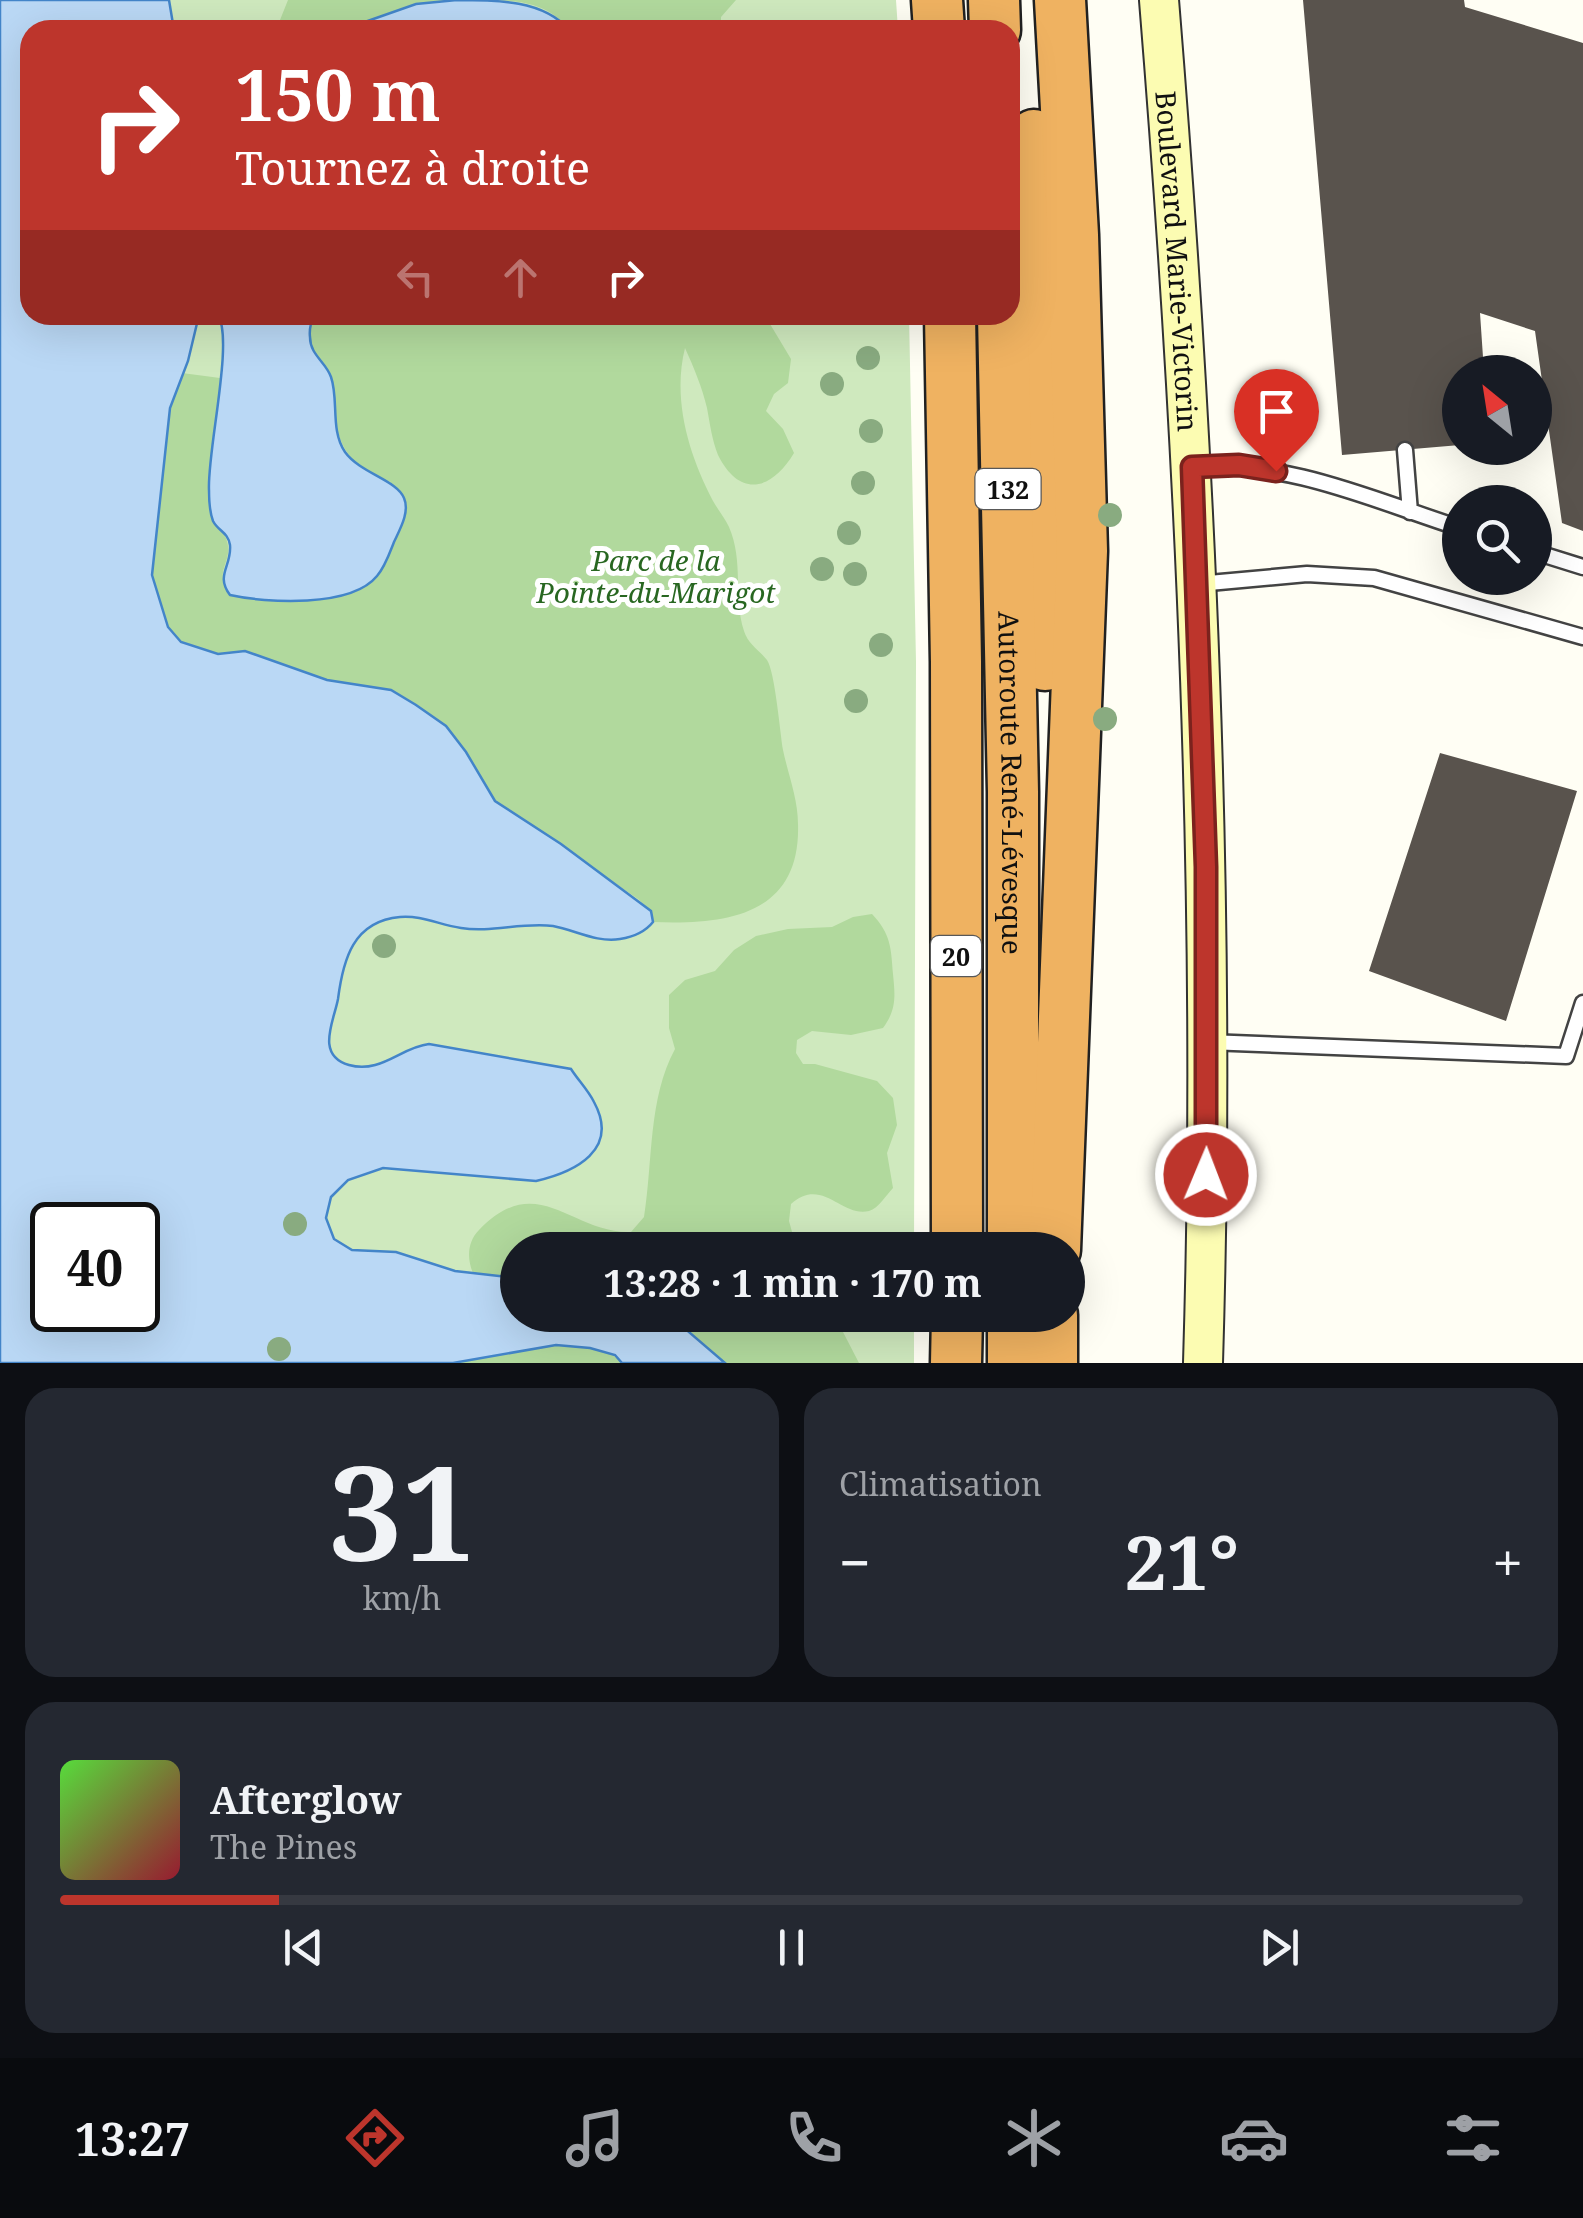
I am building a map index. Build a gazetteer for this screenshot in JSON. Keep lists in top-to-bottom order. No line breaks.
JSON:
{"streets":{"highway":["132","Autoroute René-Lévesque","20"],"street":["Boulevard Marie-Victorin"]},"parks":["Parc de la Pointe-du-Marigot"],"north":"top left","page":{"turn":["150 m","Tournez à droite"],"limit":"40","trip":"13:28 · 1 min · 170 m","tile":[["31","km/h"],"Climatisation"],"heat":["−","21°","+"],"song":["Afterglow","The Pines"],"tabs":"13:27"}}
